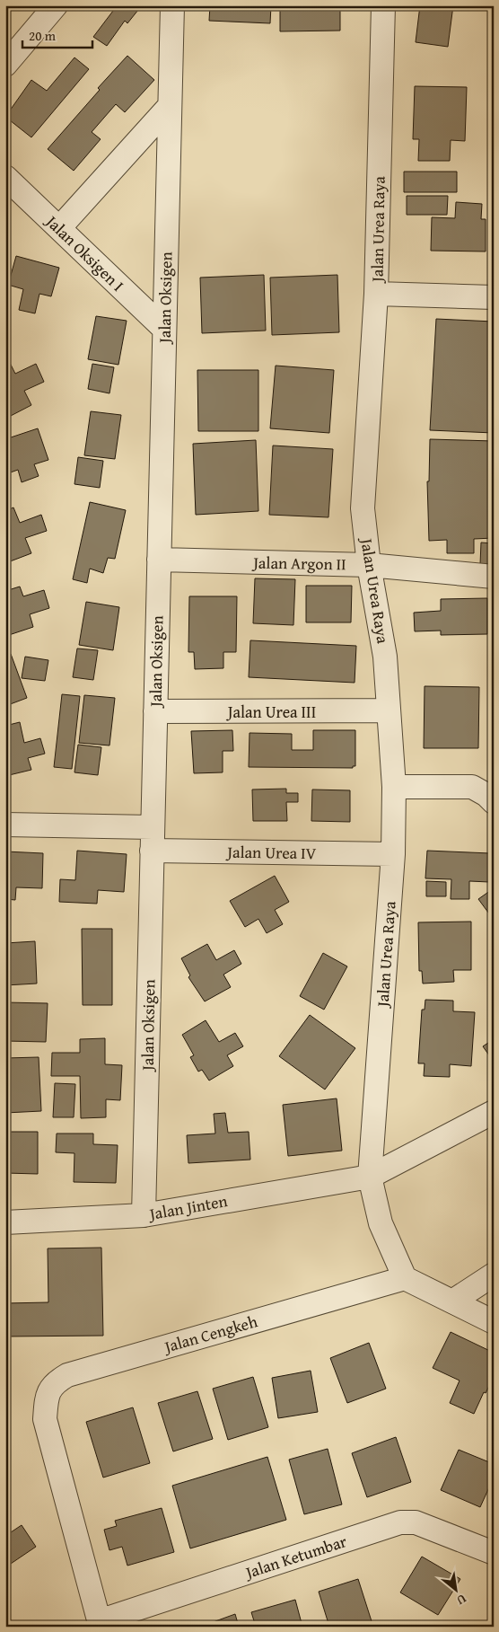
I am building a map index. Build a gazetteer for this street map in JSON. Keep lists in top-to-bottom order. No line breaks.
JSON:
{"streets":{"street":["Jalan Urea Raya","Jalan Oksigen I","Jalan Oksigen","Jalan Argon II","Jalan Urea III","Jalan Urea IV","Jalan Jinten","Jalan Cengkeh","Jalan Ketumbar"]},"crossings":[["Jalan Urea Raya","Jalan Argon II"],["Jalan Urea Raya","Jalan Urea III"],["Jalan Urea Raya","Jalan Urea IV"],["Jalan Urea Raya","Jalan Jinten"],["Jalan Urea Raya","Jalan Cengkeh"],["Jalan Oksigen I","Jalan Oksigen"],["Jalan Oksigen","Jalan Argon II"],["Jalan Oksigen","Jalan Urea III"],["Jalan Oksigen","Jalan Urea IV"],["Jalan Oksigen","Jalan Jinten"],["Jalan Cengkeh","Jalan Ketumbar"]],"scale_bar":"20 m","north":"bottom right"}
